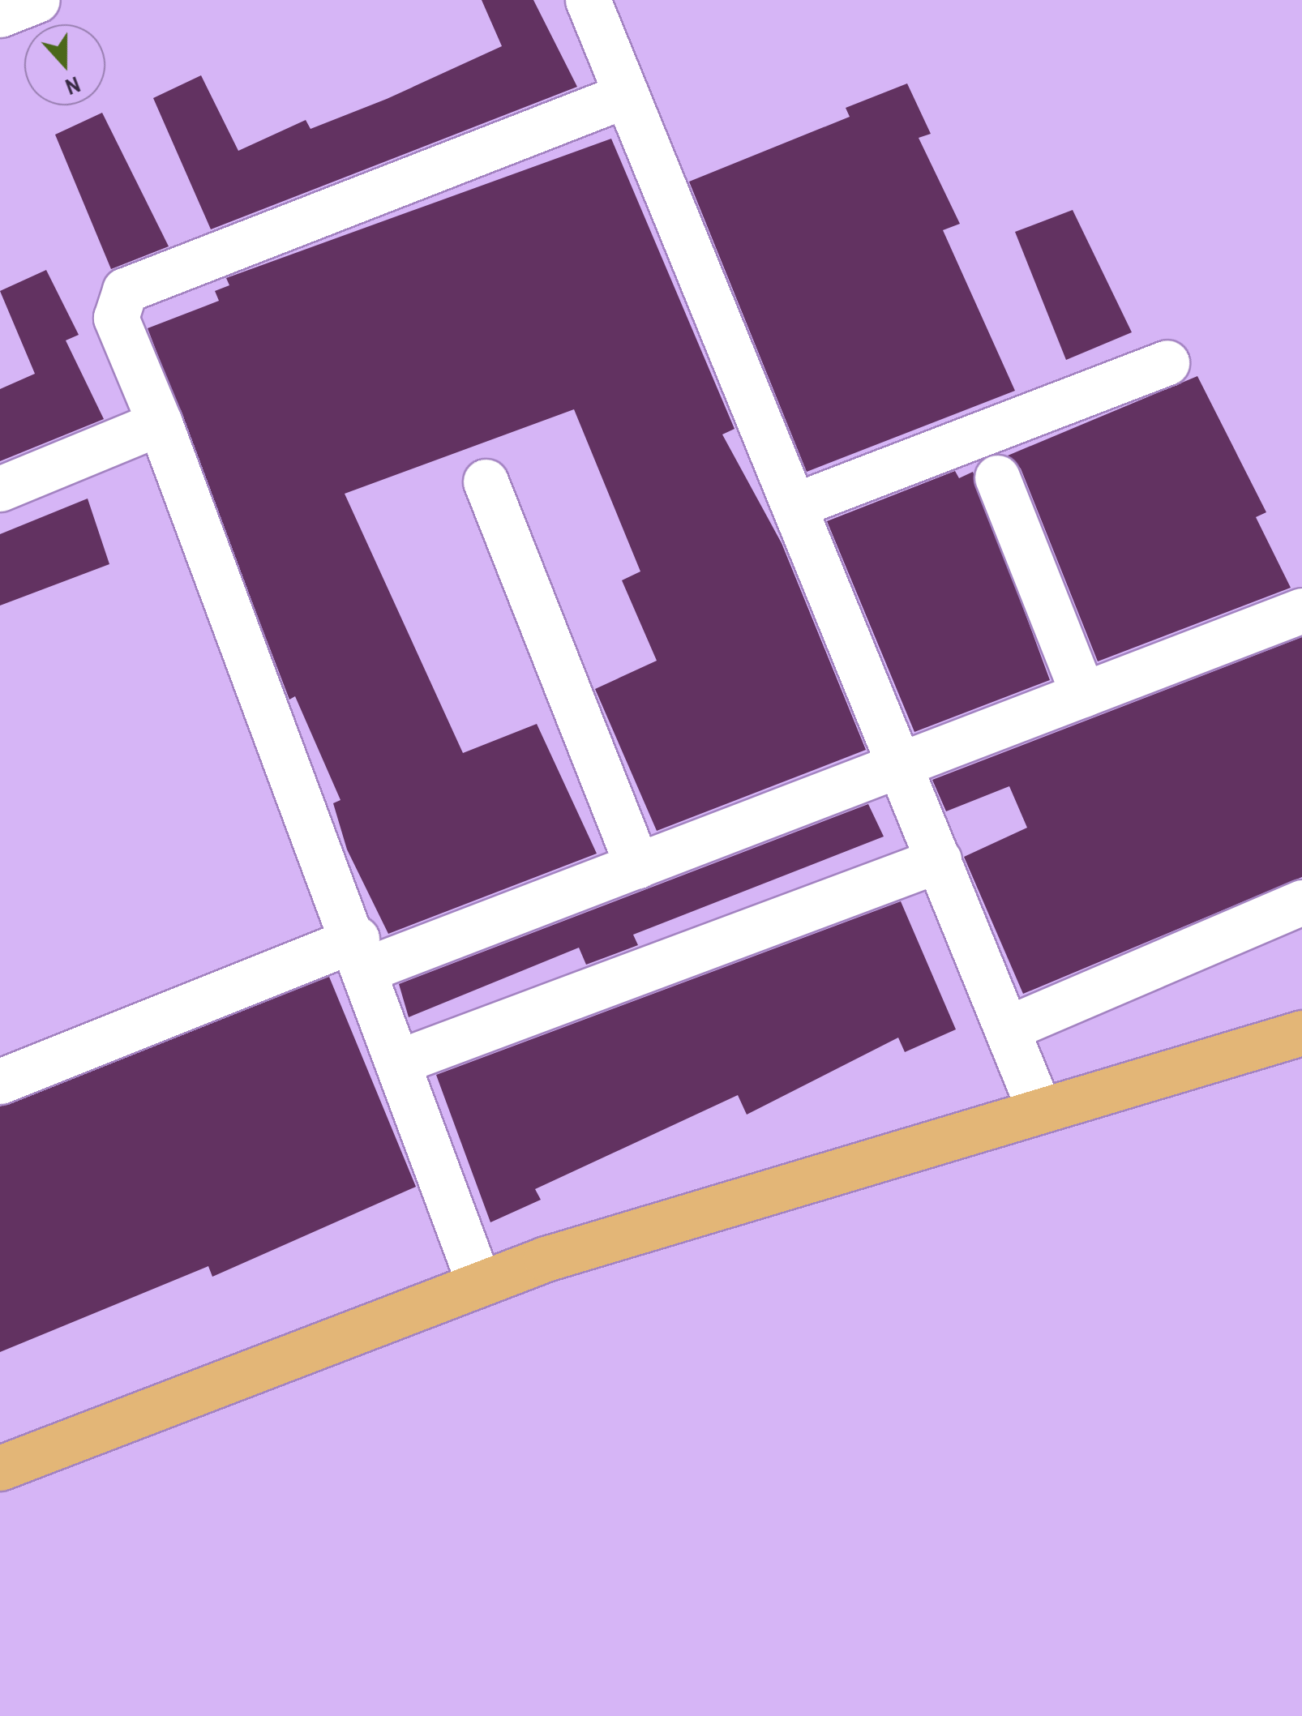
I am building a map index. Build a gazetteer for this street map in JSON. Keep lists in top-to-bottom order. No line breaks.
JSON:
{"north":"bottom"}
